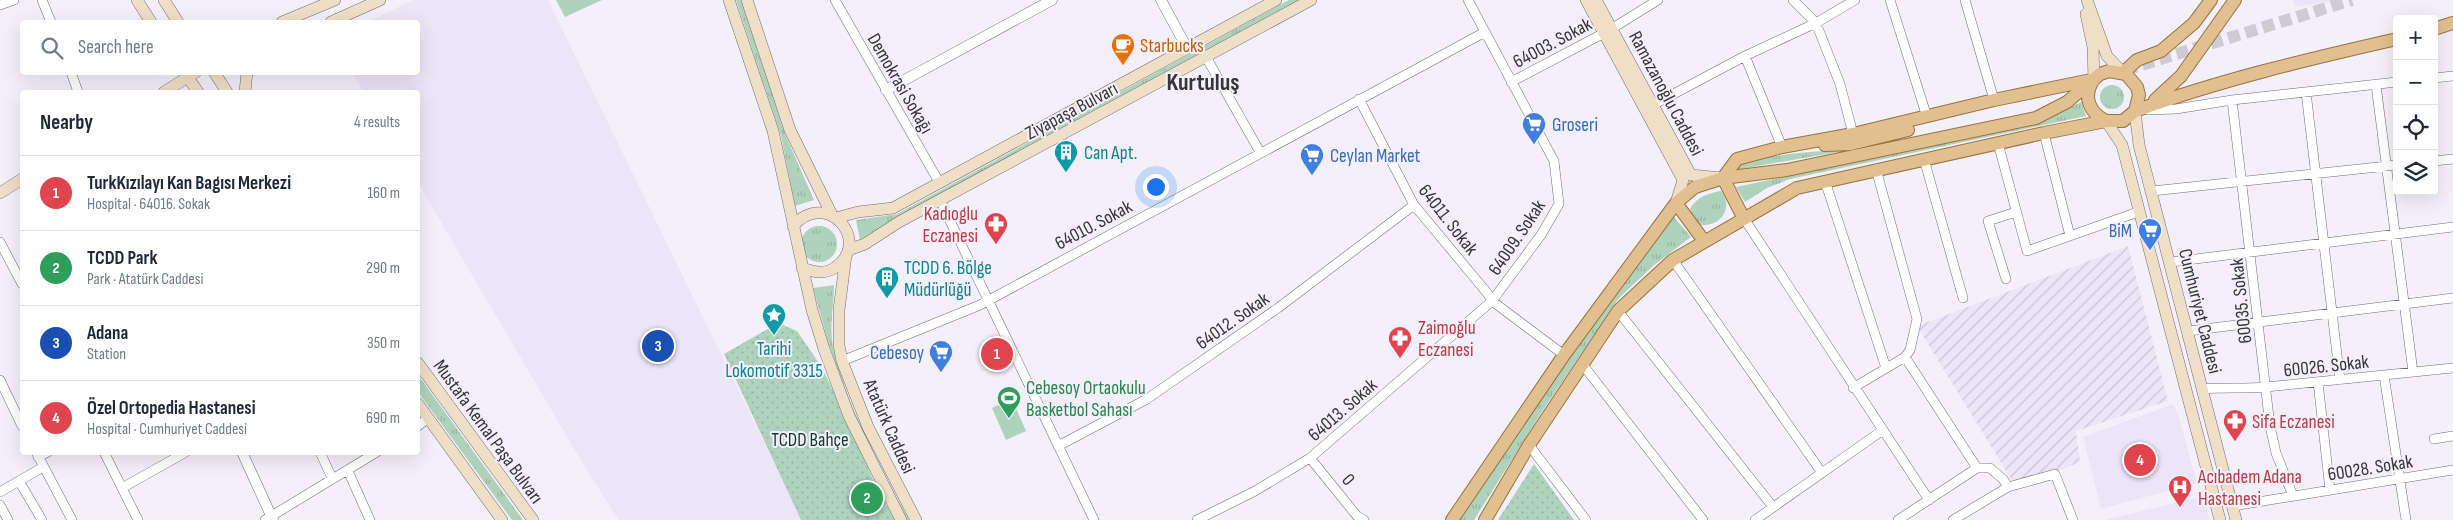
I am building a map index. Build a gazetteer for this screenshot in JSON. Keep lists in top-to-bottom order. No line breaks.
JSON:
{"streets":{"main road":["Ramazanoğlu Caddesi","Ziyapaşa Bulvarı","Cumhuriyet Caddesi","Atatürk Caddesi","Mustafa Kemal Paşa Bulvarı"],"street":["64003. Sokak","Demokrasi Sokağı","64011. Sokak","64010. Sokak","64009. Sokak","60035. Sokak","64012. Sokak","60026. Sokak","64013. Sokak","60028. Sokak","0"]},"crossings":[["64003. Sokak","Ramazanoğlu Caddesi"],["64003. Sokak","64009. Sokak"],["Demokrasi Sokağı","Ziyapaşa Bulvarı"],["Ziyapaşa Bulvarı","Atatürk Caddesi"],["64011. Sokak","64010. Sokak"],["64011. Sokak","64009. Sokak"],["64011. Sokak","64012. Sokak"],["64011. Sokak","64013. Sokak"],["64010. Sokak","64009. Sokak"],["64010. Sokak","Atatürk Caddesi"],["64009. Sokak","64013. Sokak"],["60035. Sokak","60026. Sokak"],["60035. Sokak","60028. Sokak"],["Cumhuriyet Caddesi","60026. Sokak"],["Cumhuriyet Caddesi","60028. Sokak"],["64013. Sokak","0"]],"districts":["Kurtuluş"],"parks":["TCDD Bahçe"],"places":{"cafe":["Starbucks"],"supermarket":["Groseri","Ceylan Market","BiM","Cebesoy"],"building":["Can Apt.","TCDD 6. Bölge Müdürlüğü"],"pharmacy":["Kadıoglu Eczanesi","Zaimoğlu Eczanesi","Sifa Eczanesi"],"place":["Tarihi Lokomotif 3315"],"sports":["Cebesoy Ortaokulu Basketbol Sahası"],"hospital":["Acıbadem Adana Hastanesi"]},"page":{"map_buttons":["+","−"],"search":"Search here","heading":["Nearby","4 results"],"list":[{"mark":"1","name":"TurkKızılayı Kan Bagısı Merkezi","note":"Hospital · 64016. Sokak","value":"160 m"},{"mark":"2","name":"TCDD Park","note":"Park · Atatürk Caddesi","value":"290 m"},{"mark":"3","name":"Adana","note":"Station","value":"350 m"},{"mark":"4","name":"Özel Ortopedia Hastanesi","note":"Hospital · Cumhuriyet Caddesi","value":"690 m"}],"pins":["3","1","4","2"]}}
